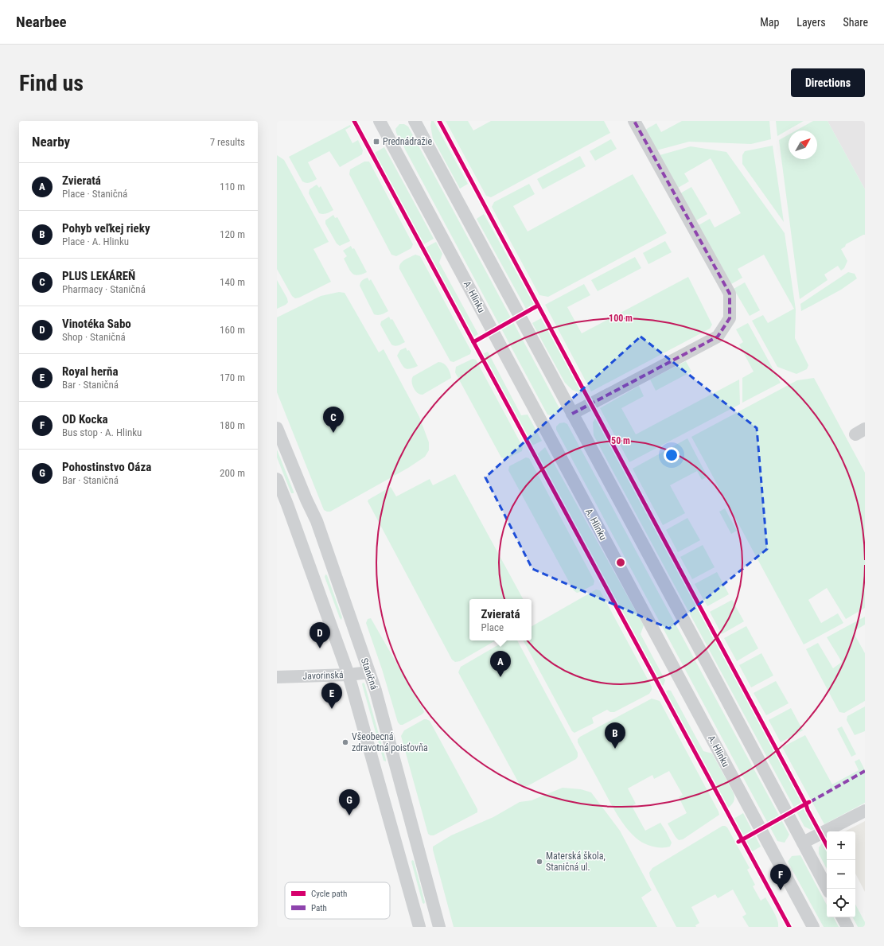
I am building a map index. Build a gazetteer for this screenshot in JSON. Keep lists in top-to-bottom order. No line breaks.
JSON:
{"streets":{"street":["A. Hlinku","Staničná","Javorinská"]},"crossings":[["Staničná","Javorinská"]],"places":{"transit":["Prednádražie"],"other":["Všeobecná zdravotná poisťovňa","Materská škola, Staničná ul."]},"legend":["Cycle path","Path"],"north":"top right","page":{"header":"Nearbee","nav":["Map","Layers","Share"],"buttons":"Directions","title":"Find us","heading":["Nearby","7 results"],"list":[{"mark":"A","name":"Zvieratá","note":"Place · Staničná","value":"110 m"},{"mark":"B","name":"Pohyb veľkej rieky","note":"Place · A. Hlinku","value":"120 m"},{"mark":"C","name":"PLUS LEKÁREŇ","note":"Pharmacy · Staničná","value":"140 m"},{"mark":"D","name":"Vinotéka Sabo","note":"Shop · Staničná","value":"160 m"},{"mark":"E","name":"Royal herňa","note":"Bar · Staničná","value":"170 m"},{"mark":"F","name":"OD Kocka","note":"Bus stop · A. Hlinku","value":"180 m"},{"mark":"G","name":"Pohostinstvo Oáza","note":"Bar · Staničná","value":"200 m"}],"pins":["C","D","A","E","B","G","F"],"popup":["Zvieratá","Place"],"map_buttons":["+","−"]},"rings":["100 m","50 m"]}
